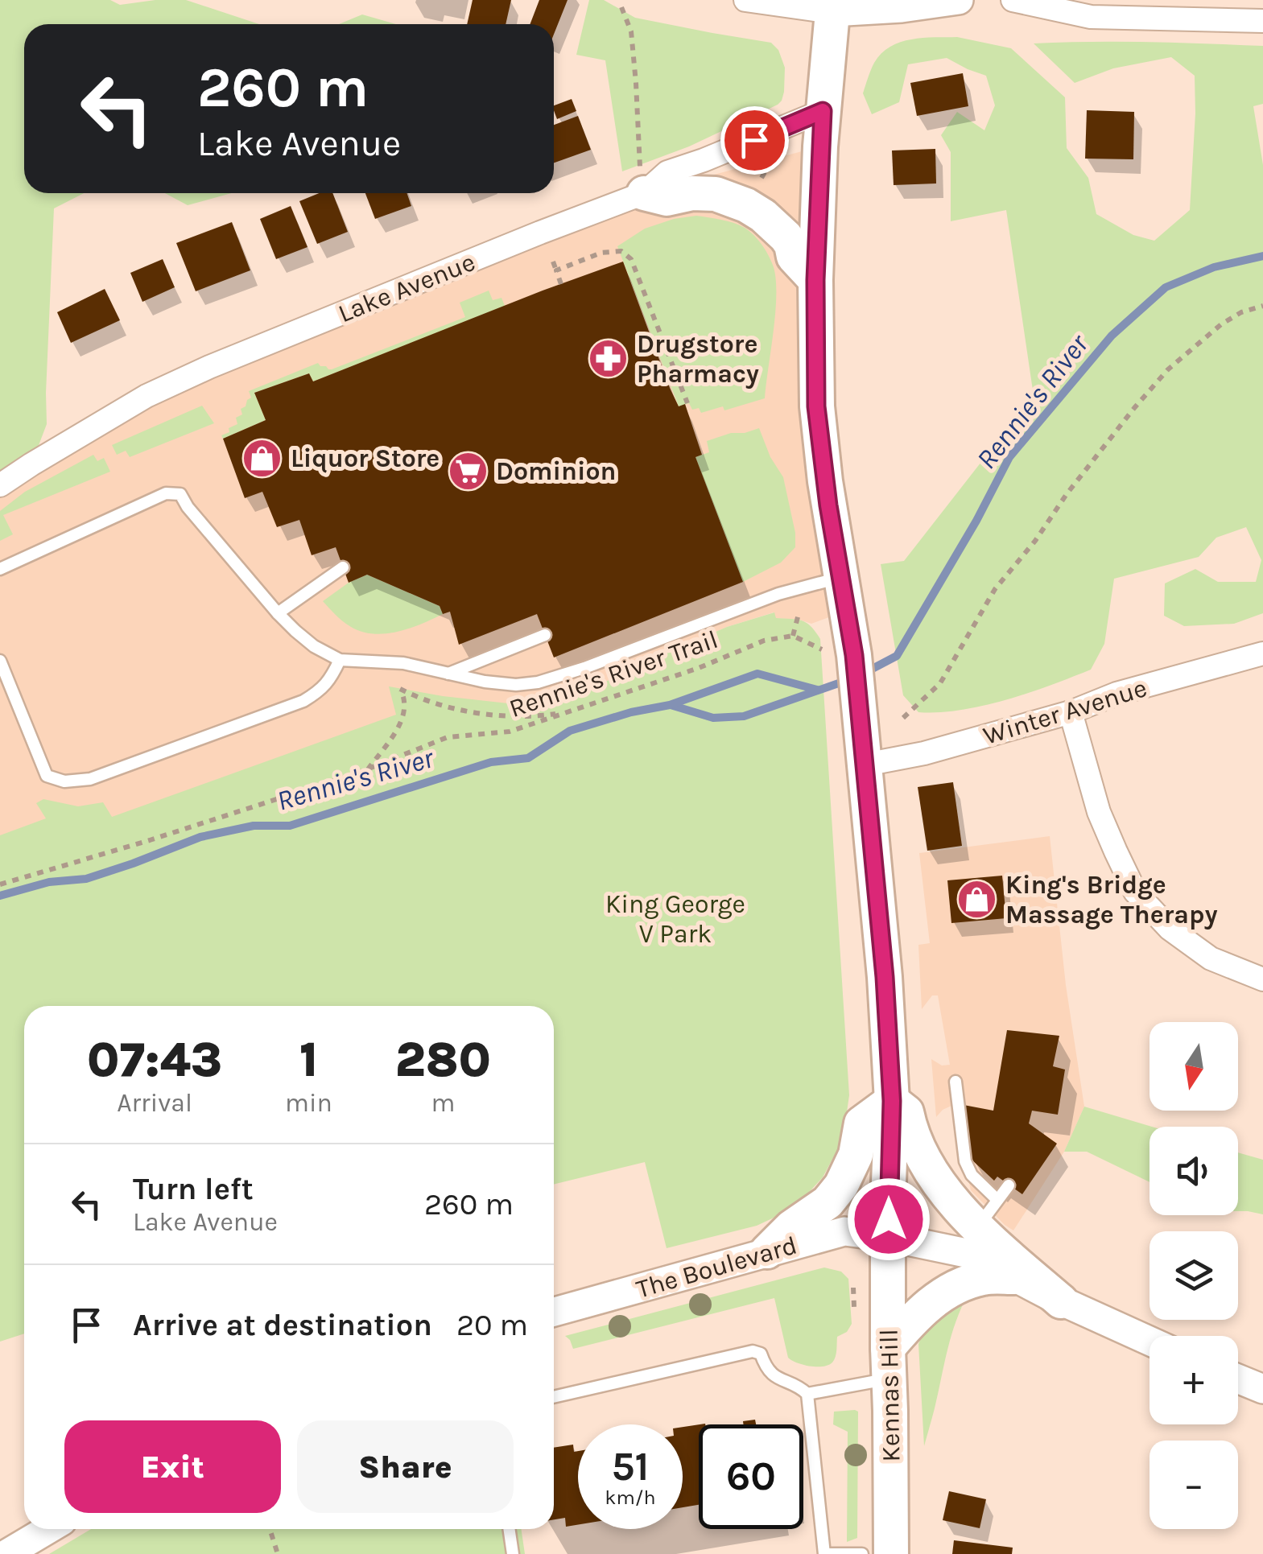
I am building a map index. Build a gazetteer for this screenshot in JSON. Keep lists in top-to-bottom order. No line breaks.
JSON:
{"streets":{"main road":["Kennas Hill"],"street":["Lake Avenue","Winter Avenue","The Boulevard"],"path":["Rennie's River Trail"]},"crossings":[["Lake Avenue","Kennas Hill"],["Winter Avenue","Kennas Hill"],["The Boulevard","Kennas Hill"]],"water":["Rennie's River"],"parks":["King George V Park"],"places":{"pharmacy":["Drugstore Pharmacy"],"shop":["Liquor Store","King's Bridge Massage Therapy"],"supermarket":["Dominion"]},"north":"bottom","page":{"turn":["260 m","Lake Avenue"],"eta":["07:43","Arrival","1","min","280","m"],"map_buttons":["+","−"],"list":[{"name":"Turn left","note":"Lake Avenue","value":"260 m"},{"name":"Arrive at destination","value":"20 m"}],"buttons":["Exit","Share"],"speed":"51 km/h","limit":"60"}}
